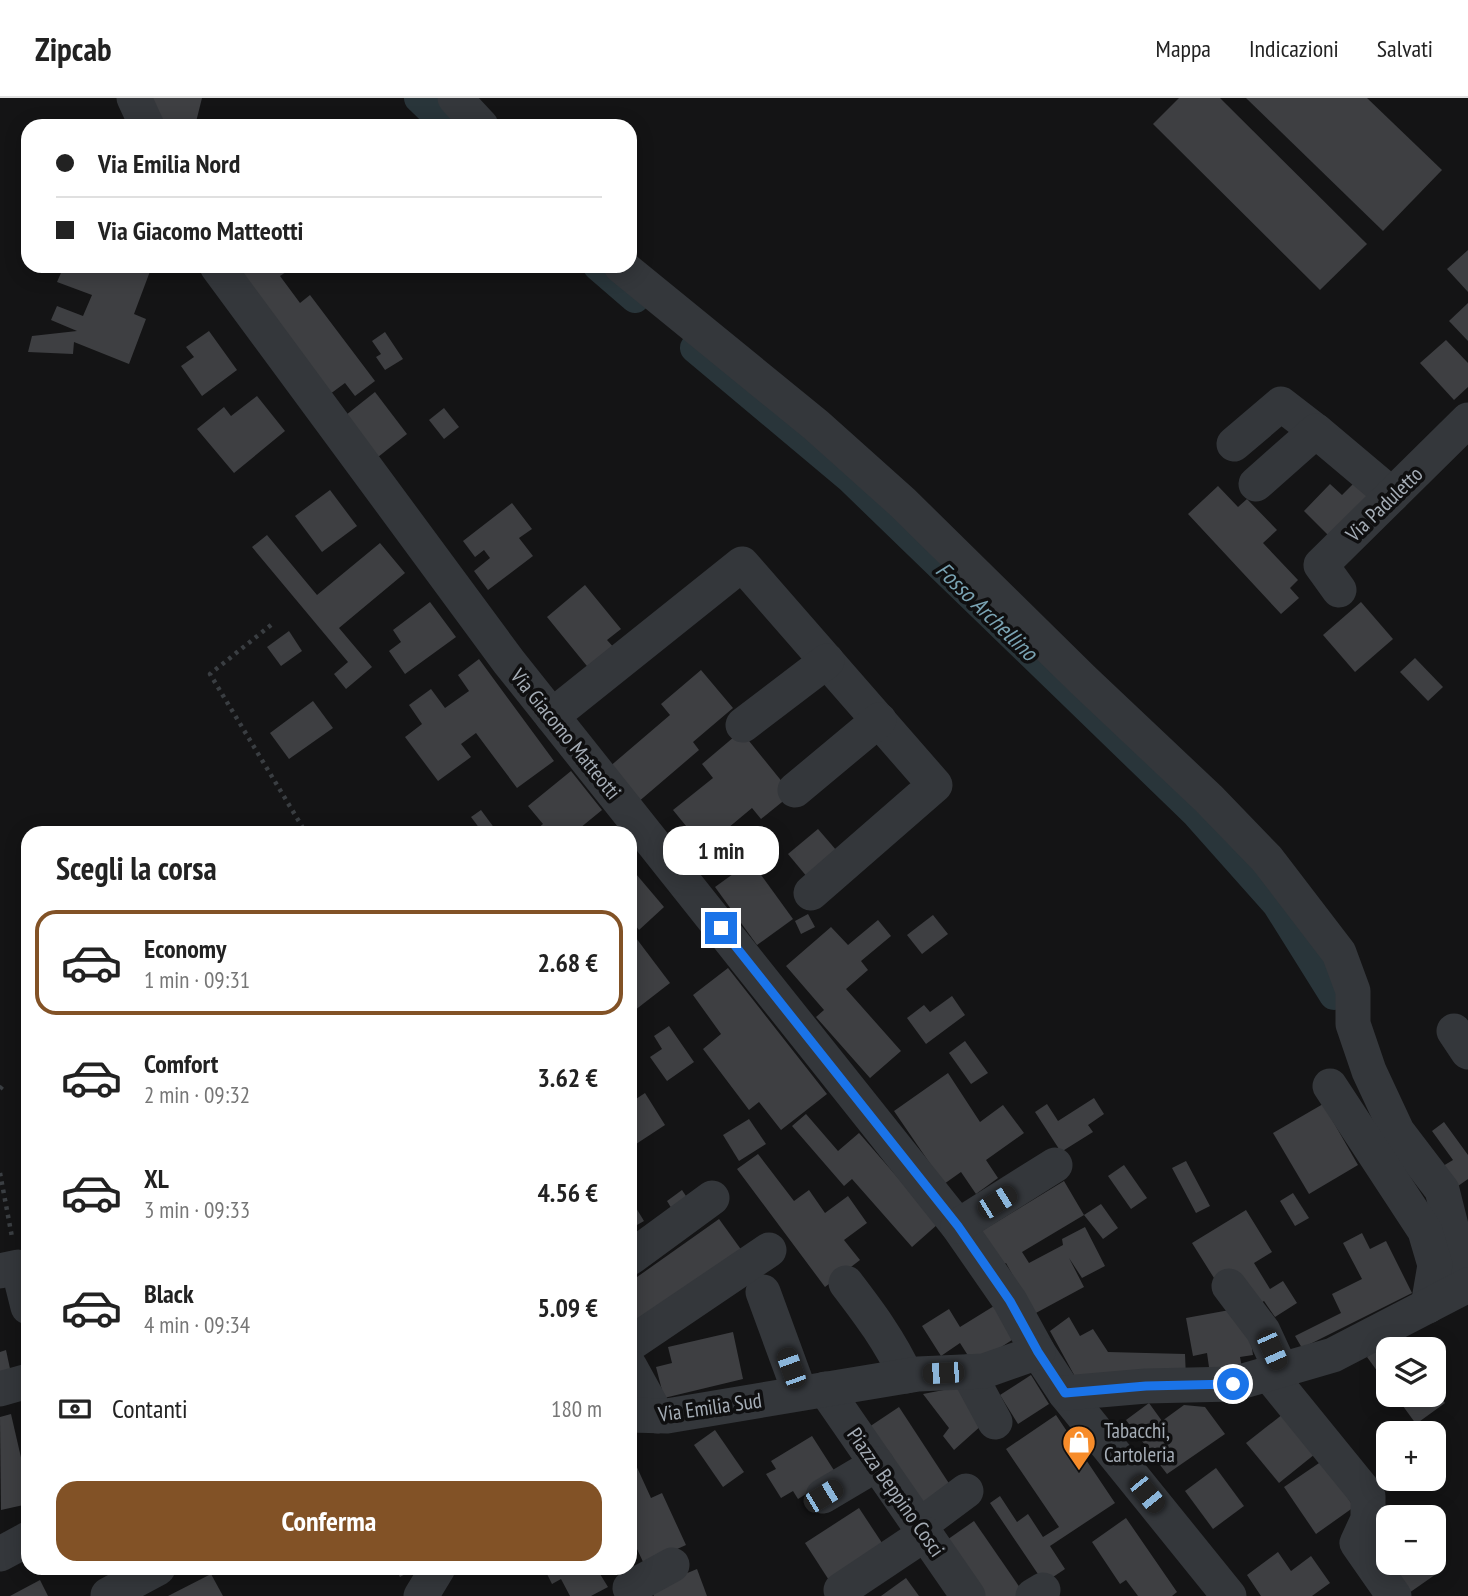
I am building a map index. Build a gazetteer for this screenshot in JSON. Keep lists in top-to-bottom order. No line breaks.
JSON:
{"streets":{"street":["Via Paduletto","Via Giacomo Matteotti","Via Emilia Sud","Piazza Beppino Cosci"]},"crossings":[["Via Giacomo Matteotti","Via Emilia Sud"],["Via Emilia Sud","Piazza Beppino Cosci"]],"water":["Fosso Archellino"],"places":{"shop":["Tabacchi, Cartoleria"]},"page":{"header":"Zipcab","nav":["Mappa","Indicazioni","Salvati"],"banner":["Via Emilia Nord","Via Giacomo Matteotti"],"bubble":"1 min","heading":"Scegli la corsa","list":[{"name":"Economy","note":"1 min · 09:31","value":"2.68 €"},{"name":"Comfort","note":"2 min · 09:32","value":"3.62 €"},{"name":"XL","note":"3 min · 09:33","value":"4.56 €"},{"name":"Black","note":"4 min · 09:34","value":"5.09 €"}],"map_buttons":["+","−"],"pay":["Contanti","180 m"],"buttons":"Conferma"}}
